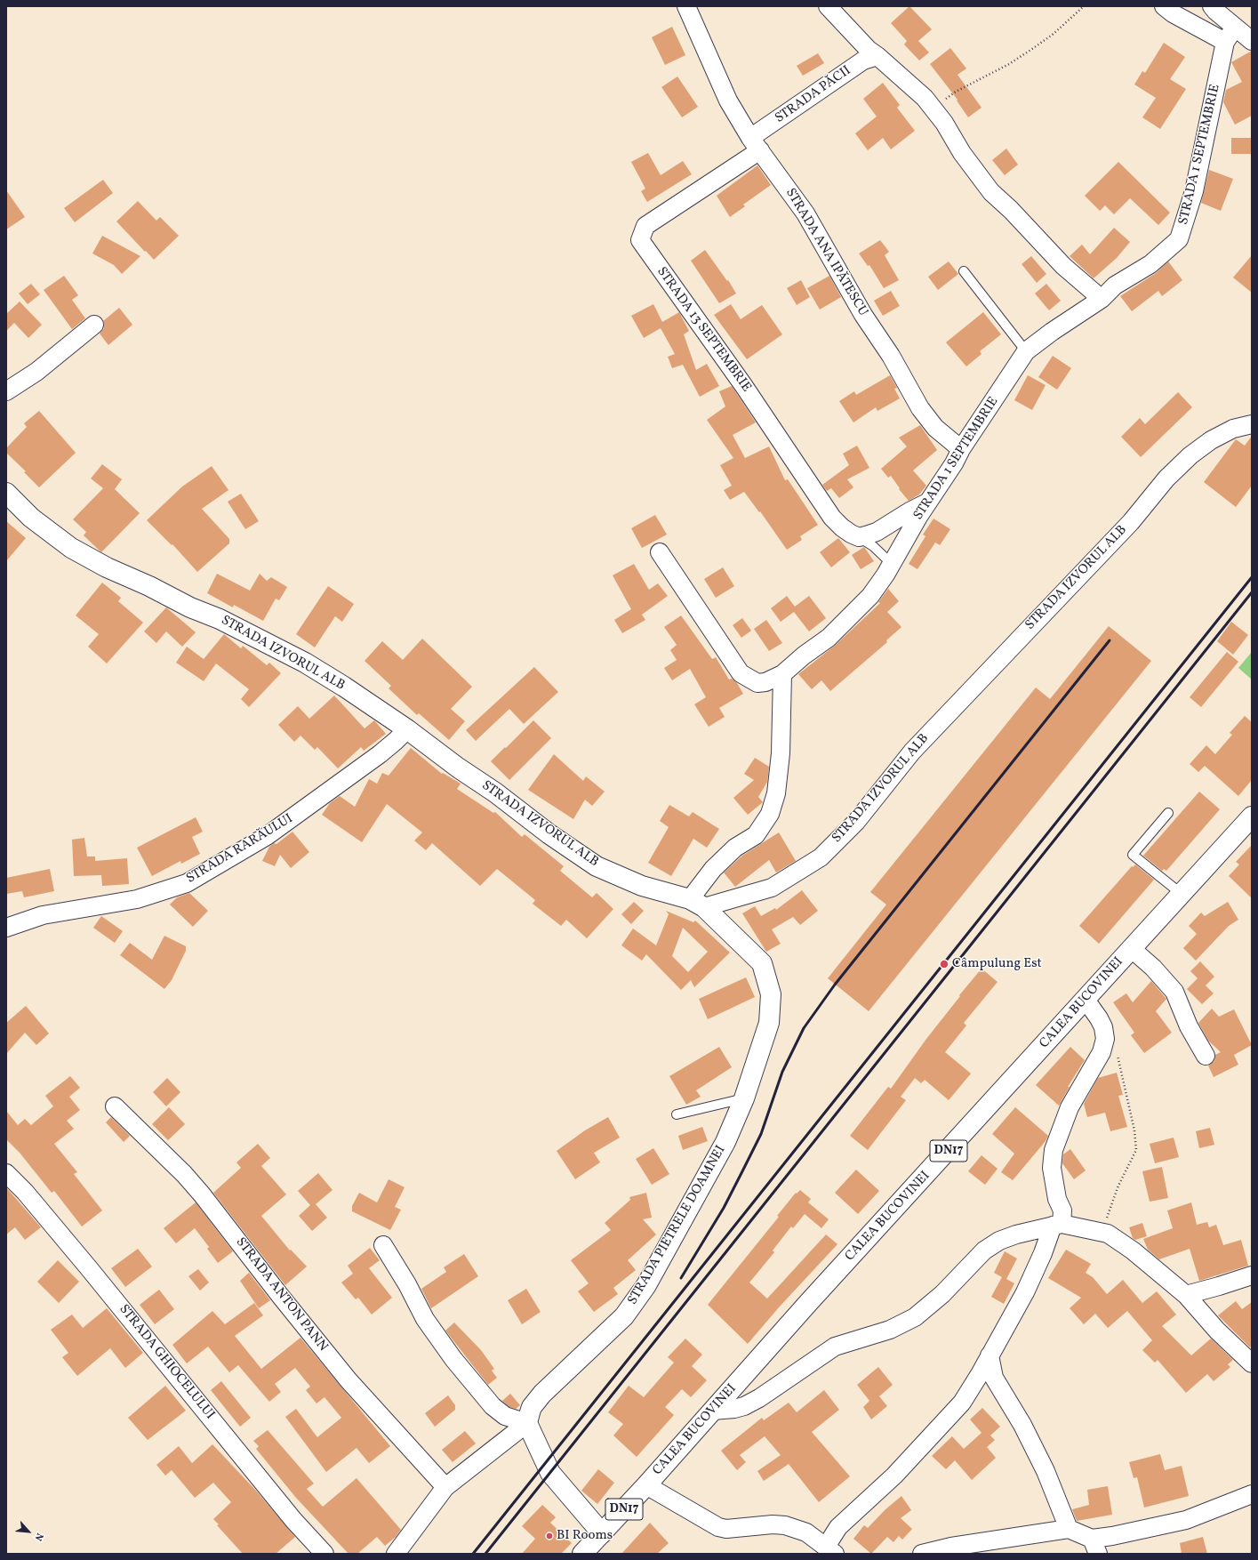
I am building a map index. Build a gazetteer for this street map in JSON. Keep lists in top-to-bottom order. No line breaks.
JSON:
{"streets":{"main road":["STRADA IZVORUL ALB","CALEA BUCOVINEI","DN17","STRADA PIETRELE DOAMNEI"],"street":["STRADA PĂCII","STRADA 1 SEPTEMBRIE","STRADA ANA IPĂTESCU","STRADA 13 SEPTEMBRIE","STRADA RARĂULUI","STRADA ANTON PANN","STRADA GHIOCELULUI"]},"crossings":[["STRADA PĂCII","STRADA ANA IPĂTESCU"],["STRADA PĂCII","STRADA 13 SEPTEMBRIE"],["STRADA 1 SEPTEMBRIE","STRADA ANA IPĂTESCU"],["STRADA 1 SEPTEMBRIE","STRADA 13 SEPTEMBRIE"],["STRADA ANA IPĂTESCU","STRADA 13 SEPTEMBRIE"],["STRADA IZVORUL ALB","STRADA RARĂULUI"],["STRADA IZVORUL ALB","STRADA PIETRELE DOAMNEI"]],"places":["Câmpulung Est","BI Rooms"],"north":"bottom right"}
